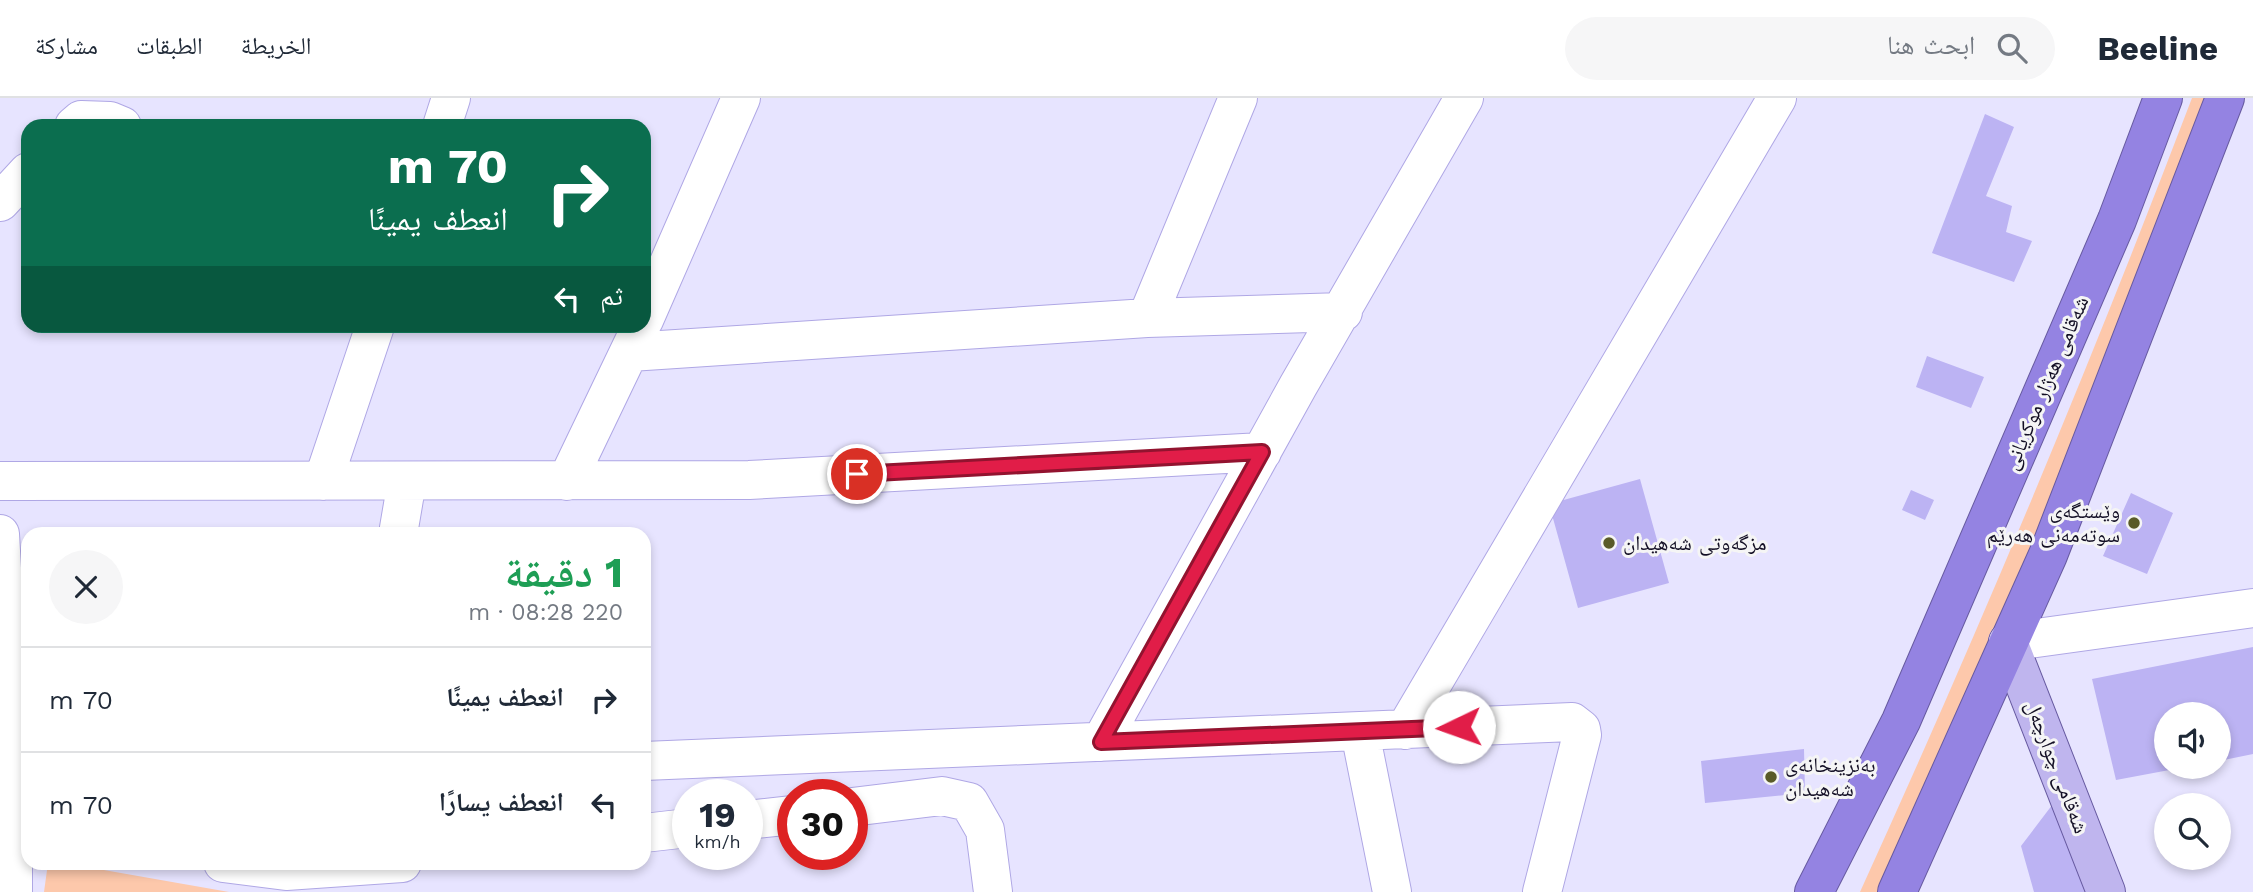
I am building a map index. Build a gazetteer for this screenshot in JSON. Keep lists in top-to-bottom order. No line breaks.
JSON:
{"streets":{"highway":["شەقامی ھەژار موکریانی"],"main road":["شەقامی چوارچەل"]},"places":["وێستگەی سوتەمەنی هەرێم","مزگەوتی شەهیدان","بەنزینخانەی شەهیدان"],"page":{"header":"Beeline","search":"ابحث هنا","nav":["الخريطة","الطبقات","مشاركة"],"turn":["70 m","انعطف يمينًا"],"then":"ثم","heading":["1 دقيقة","220 m · 08:28"],"list":[{"name":"انعطف يمينًا","value":"70 m"},{"name":"انعطف يسارًا","value":"70 m"}],"speed":"19 km/h","limit":"30"}}
